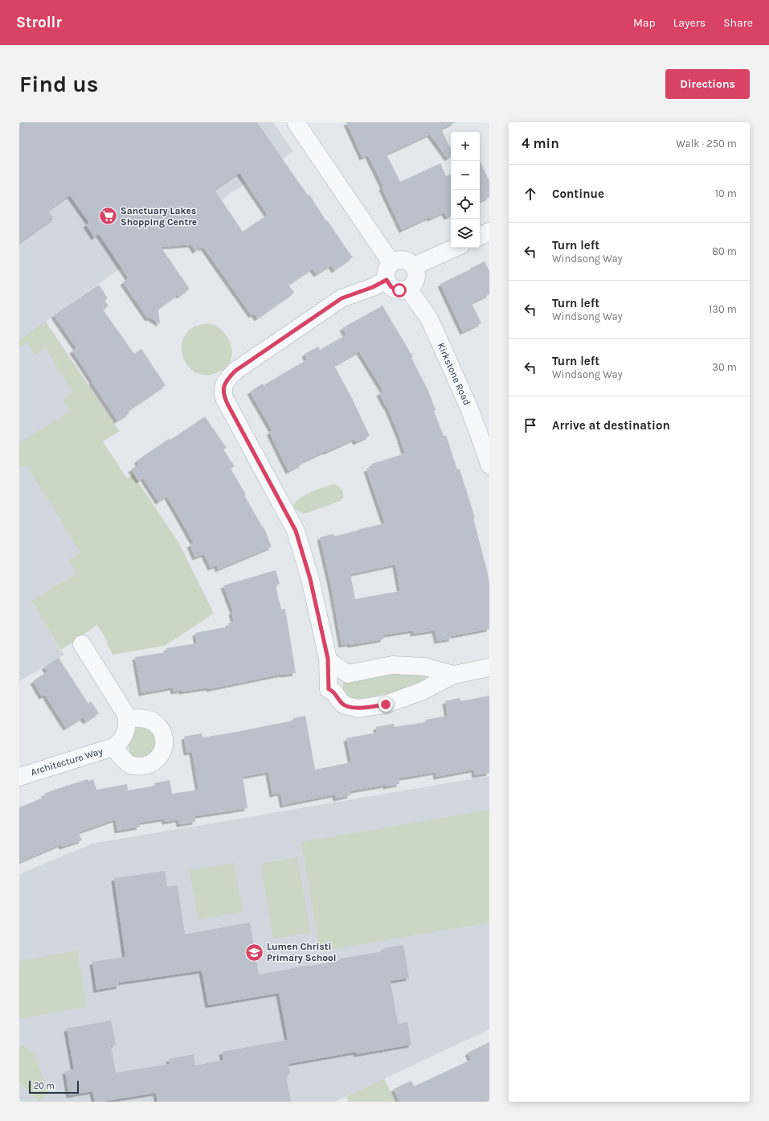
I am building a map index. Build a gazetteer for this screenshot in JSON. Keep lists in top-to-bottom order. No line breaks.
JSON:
{"streets":{"street":["Kirkstone Road","Architecture Way"]},"places":{"supermarket":["Sanctuary Lakes Shopping Centre"],"school or university":["Lumen Christi Primary School"]},"scale_bar":"20 m","page":{"header":"Strollr","nav":["Map","Layers","Share"],"buttons":"Directions","title":"Find us","heading":["4 min","Walk · 250 m"],"map_buttons":["+","−"],"list":[["Continue","10 m"],["Turn left","Windsong Way","80 m"],["Turn left","Windsong Way","130 m"],["Turn left","Windsong Way","30 m"],"Arrive at destination"],"scale":"20 m"}}
